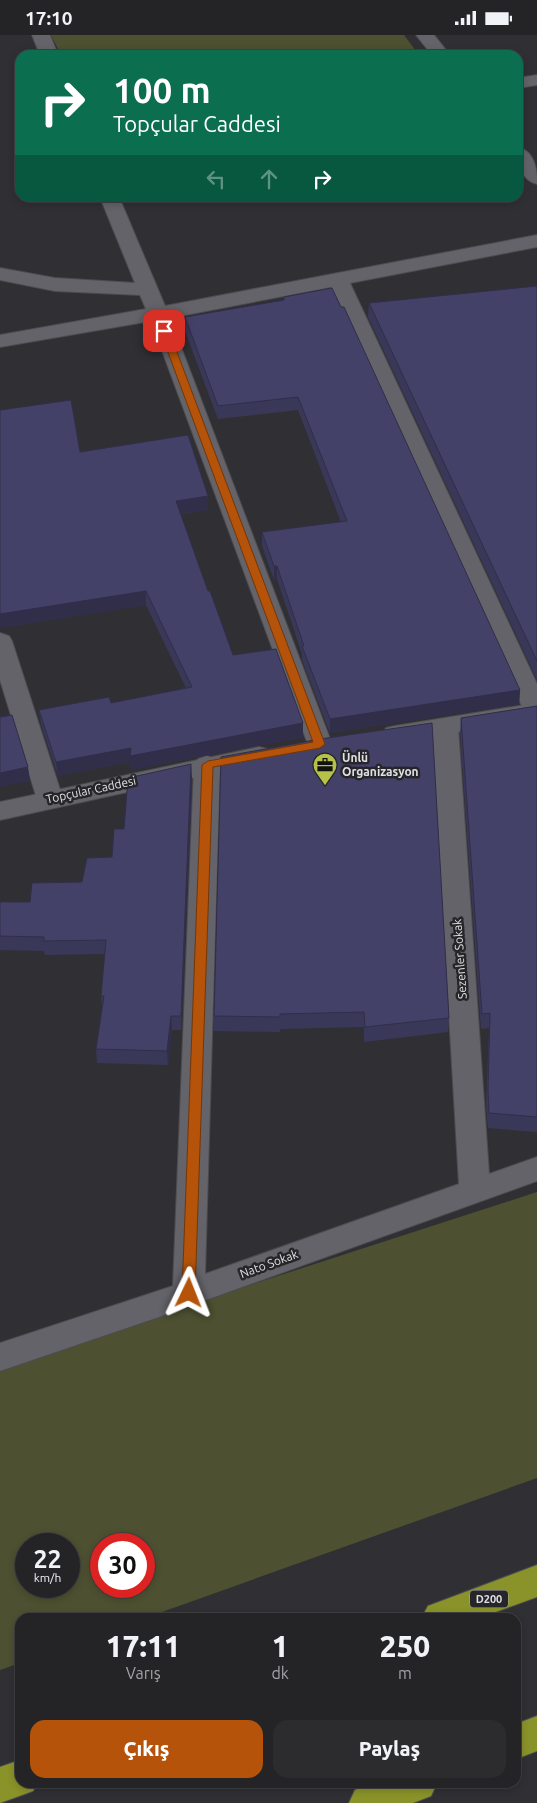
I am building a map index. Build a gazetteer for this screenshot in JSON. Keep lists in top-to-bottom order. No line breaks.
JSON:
{"streets":{"highway":["D200"],"street":["Topçular Caddesi","Sezenler Sokak","Nato Sokak"]},"crossings":[["Sezenler Sokak","Nato Sokak"]],"places":{"office":["Ünlü Organizasyon"]},"page":{"status":"17:10","turn":["100 m","Topçular Caddesi"],"speed":"22 km/h","limit":"30","eta":["17:11","Varış","1","dk","250","m"],"buttons":["Çıkış","Paylaş"]}}
